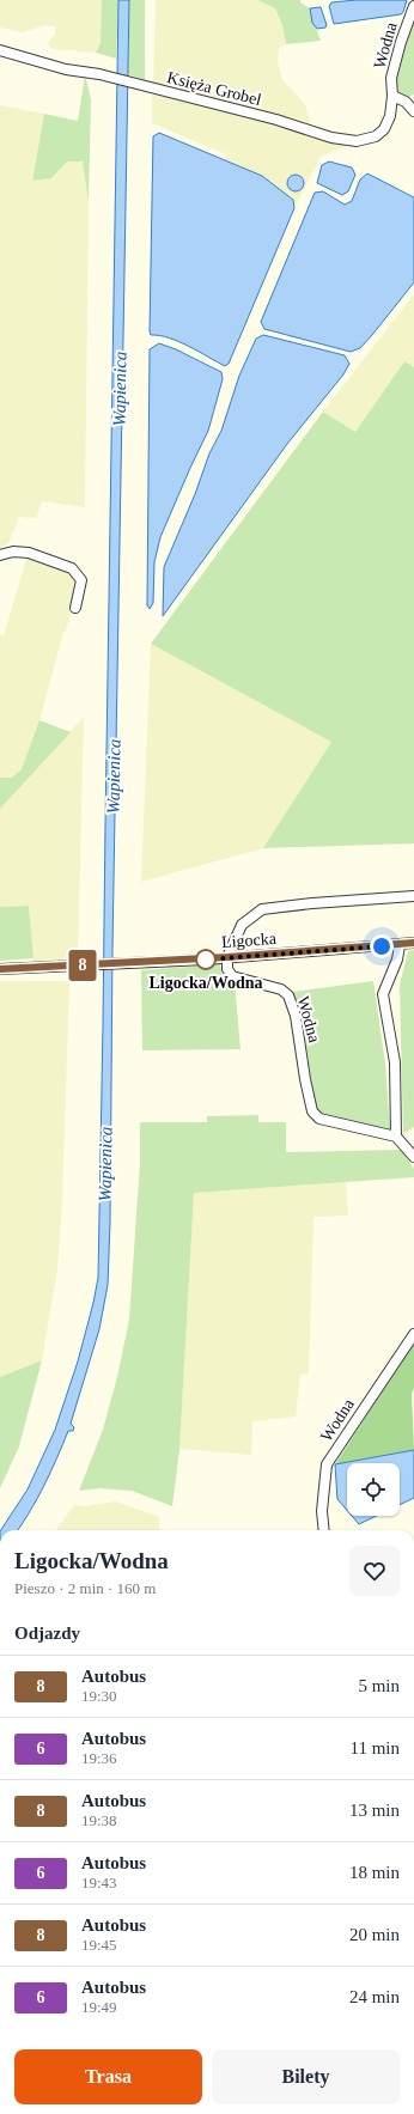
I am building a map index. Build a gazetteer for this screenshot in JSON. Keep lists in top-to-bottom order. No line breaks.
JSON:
{"streets":{"street":["Wodna","Księża Grobel","Ligocka"]},"crossings":[["Wodna","Księża Grobel"],["Wodna","Ligocka"]],"water":["Wapienica"],"places":["Ligocka/Wodna"],"lines":["bus line 8"],"page":{"on_map":"8","heading":[["Ligocka/Wodna","Pieszo · 2 min · 160 m"],"Odjazdy"],"list":[{"mark":"8","name":"Autobus","note":"19:30","value":"5 min"},{"mark":"6","name":"Autobus","note":"19:36","value":"11 min"},{"mark":"8","name":"Autobus","note":"19:38","value":"13 min"},{"mark":"6","name":"Autobus","note":"19:43","value":"18 min"},{"mark":"8","name":"Autobus","note":"19:45","value":"20 min"},{"mark":"6","name":"Autobus","note":"19:49","value":"24 min"}],"buttons":["Trasa","Bilety"]}}
